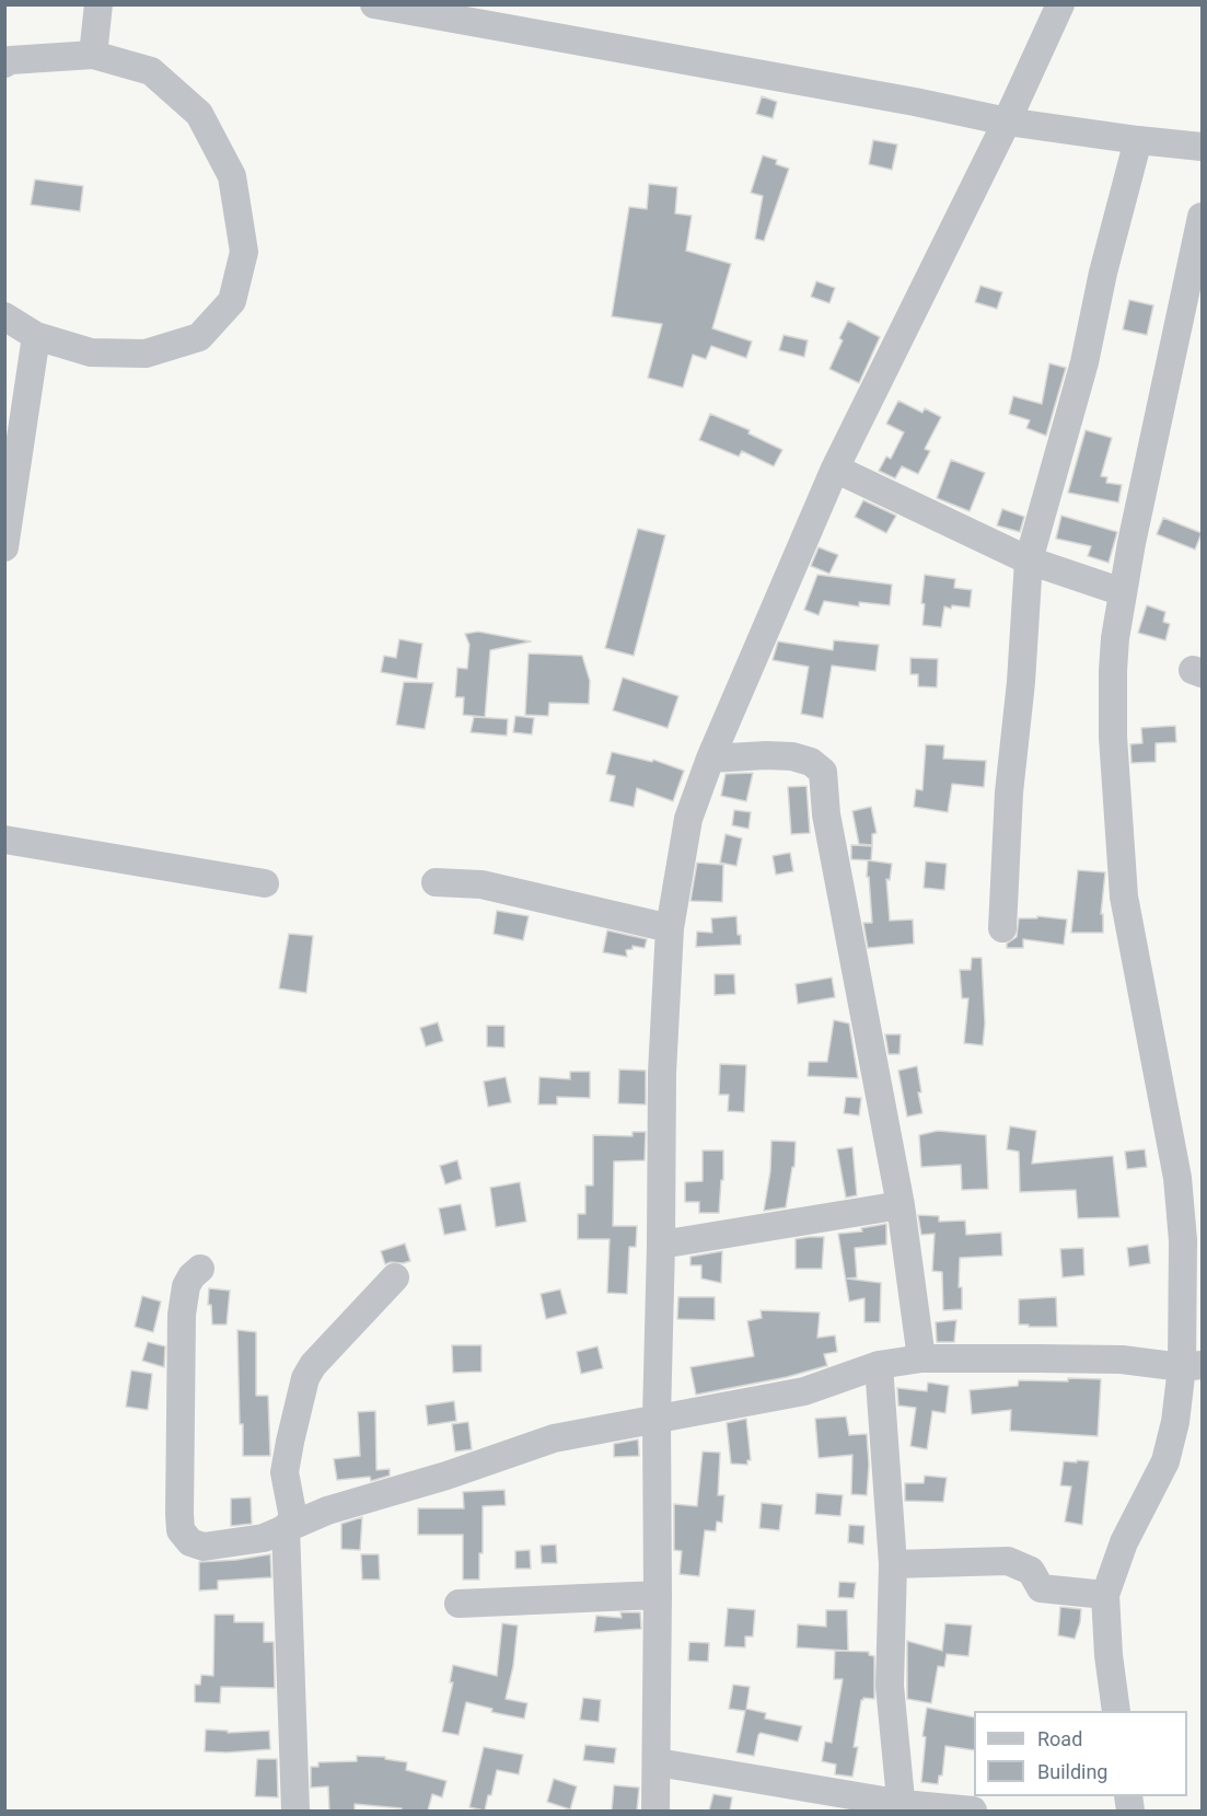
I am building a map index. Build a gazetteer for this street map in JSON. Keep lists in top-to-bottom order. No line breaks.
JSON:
{"legend":["Road","Building"]}
